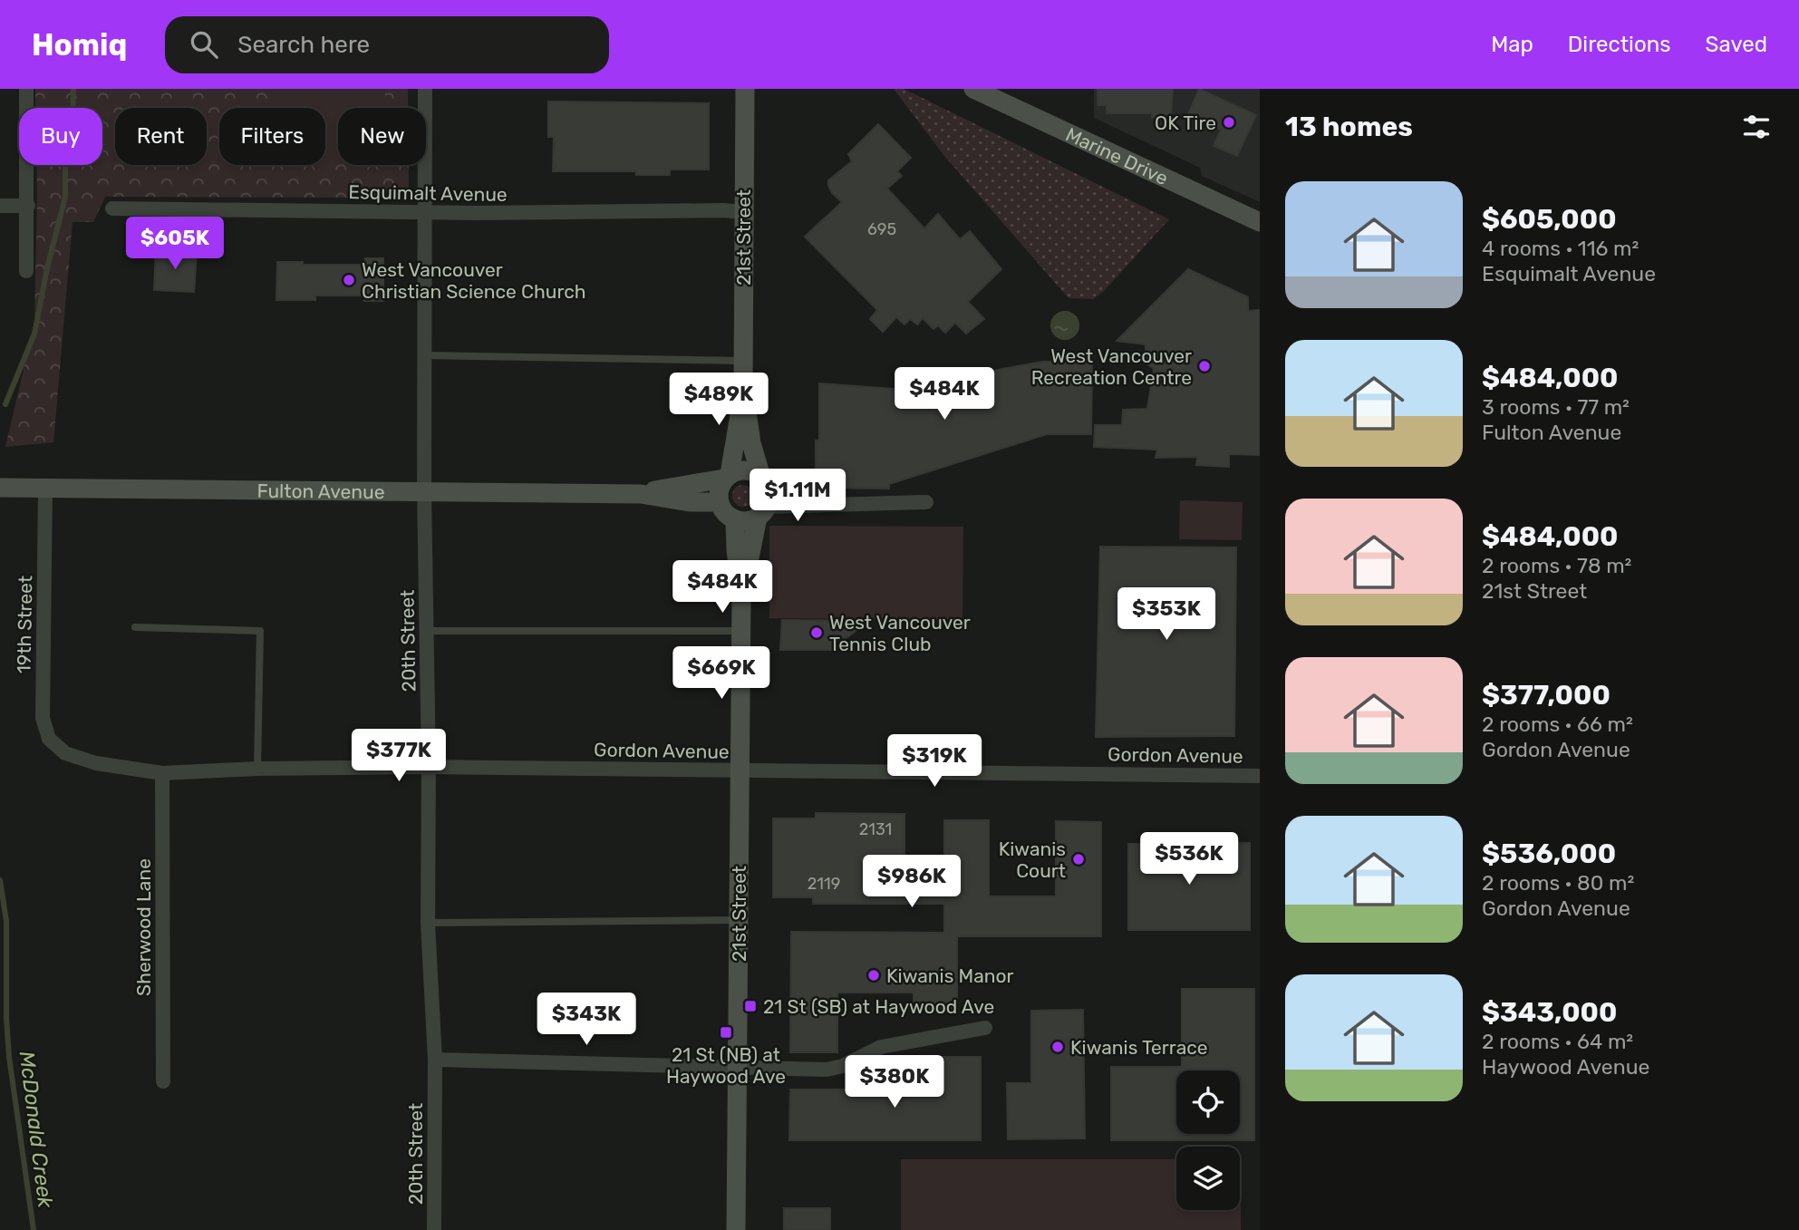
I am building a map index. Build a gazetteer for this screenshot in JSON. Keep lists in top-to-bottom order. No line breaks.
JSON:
{"streets":{"main road":["Marine Drive","21st Street","Fulton Avenue"],"street":["Esquimalt Avenue","19th Street","20th Street","Gordon Avenue","Sherwood Lane"]},"crossings":[["Esquimalt Avenue","21st Street"],["Esquimalt Avenue","20th Street"],["21st Street","Fulton Avenue"],["21st Street","Gordon Avenue"],["Fulton Avenue","19th Street"],["Fulton Avenue","20th Street"],["19th Street","Gordon Avenue"],["20th Street","Gordon Avenue"],["Gordon Avenue","Sherwood Lane"]],"water":["McDonald Creek"],"places":{"other":["OK Tire","West Vancouver Christian Science Church","West Vancouver Recreation Centre","West Vancouver Tennis Club","Kiwanis Court","Kiwanis Manor","Kiwanis Terrace"],"transit":["21 St (SB) at Haywood Ave","21 St (NB) at Haywood Ave"]},"house_numbers":["695","2131","2119"],"page":{"header":"Homiq","search":"Search here","nav":["Map","Directions","Saved"],"heading":"13 homes","chip":["Buy","Rent","Filters","New"],"list":[{"name":"$605,000","note":"4 rooms · 116 m² · Esquimalt Avenue"},{"name":"$484,000","note":"3 rooms · 77 m² · Fulton Avenue"},{"name":"$484,000","note":"2 rooms · 78 m² · 21st Street"},{"name":"$377,000","note":"2 rooms · 66 m² · Gordon Avenue"},{"name":"$536,000","note":"2 rooms · 80 m² · Gordon Avenue"},{"name":"$343,000","note":"2 rooms · 64 m² · Haywood Avenue"}],"price":["$605K","$484K","$489K","$1.11M","$484K","$353K","$669K","$377K","$319K","$536K","$986K","$343K","$380K"]}}
